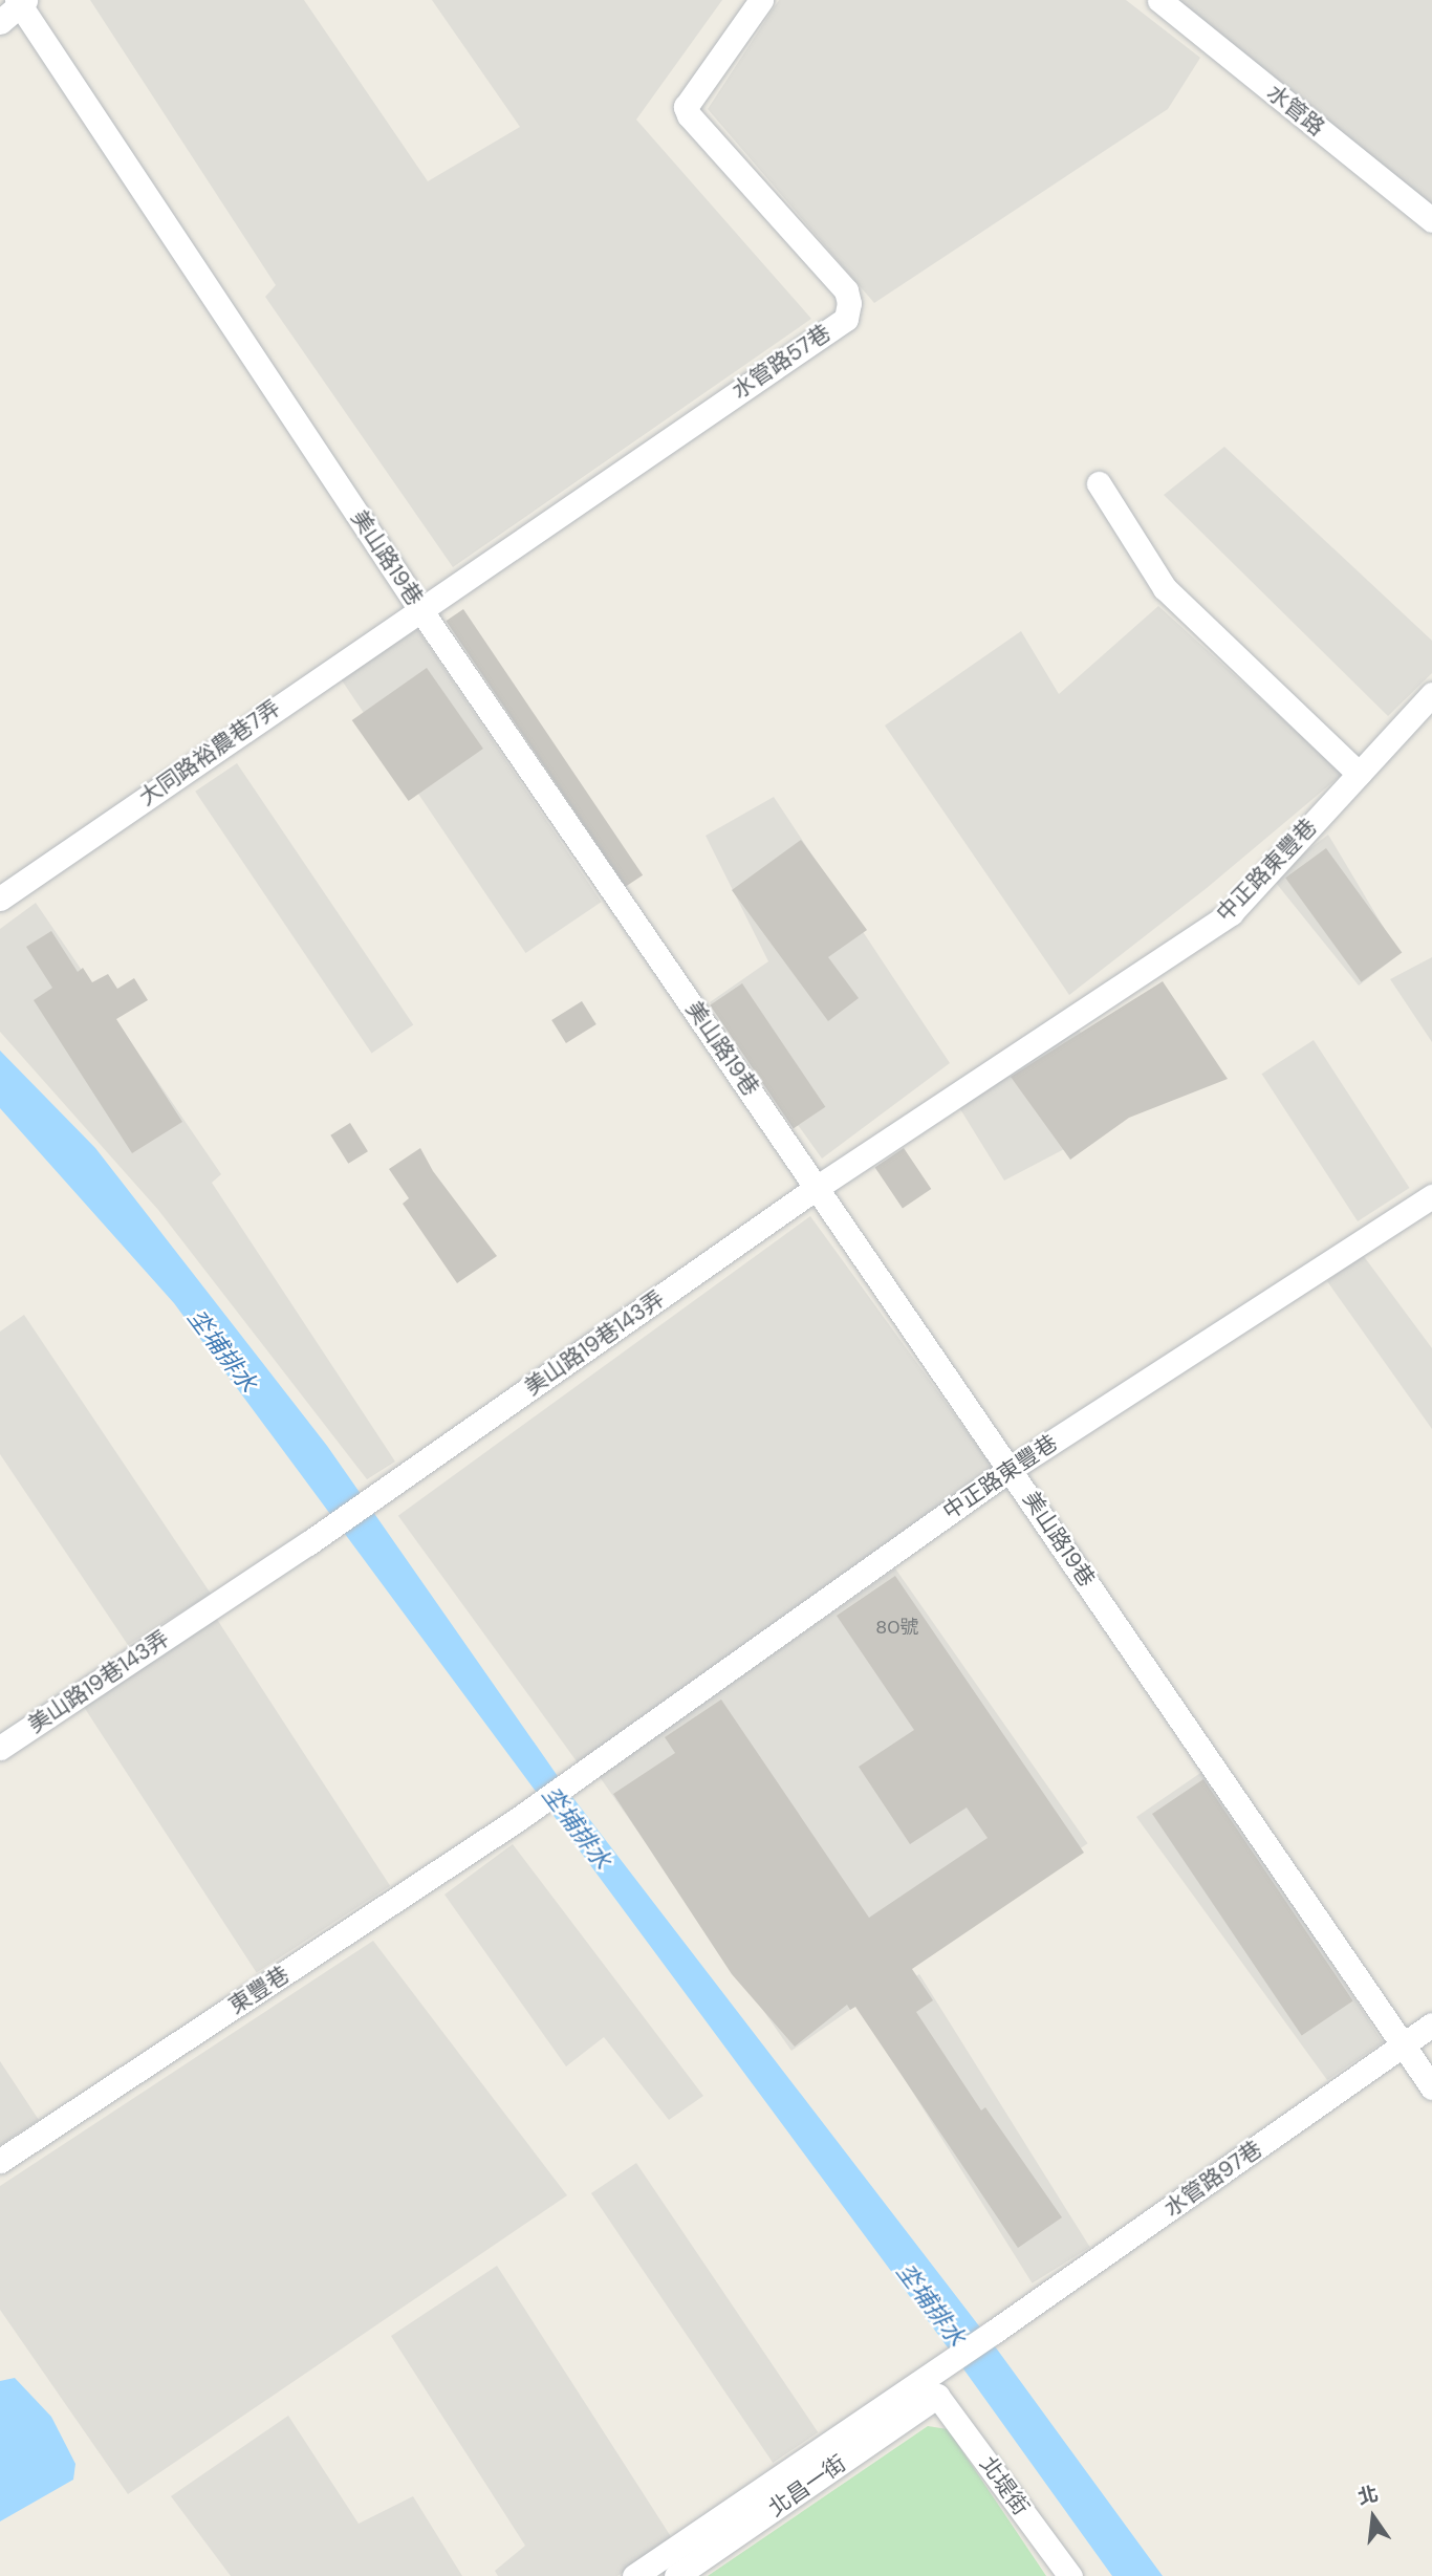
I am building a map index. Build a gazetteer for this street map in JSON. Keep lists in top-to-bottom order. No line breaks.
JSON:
{"streets":{"street":["水管路","水管路57巷","美山路19巷","大同路裕農巷7弄","中正路東豐巷","美山路19巷143弄","東豐巷","水管路97巷","北昌一街","北堤街"]},"crossings":[["水管路57巷","美山路19巷"],["水管路57巷","大同路裕農巷7弄"],["美山路19巷","大同路裕農巷7弄"],["美山路19巷","中正路東豐巷"],["美山路19巷","美山路19巷143弄"],["美山路19巷","水管路97巷"],["中正路東豐巷","美山路19巷143弄"],["中正路東豐巷","東豐巷"],["水管路97巷","北昌一街"],["水管路97巷","北堤街"],["北昌一街","北堤街"]],"water":["坔埔排水"],"house_numbers":["80號"],"north":"top"}
